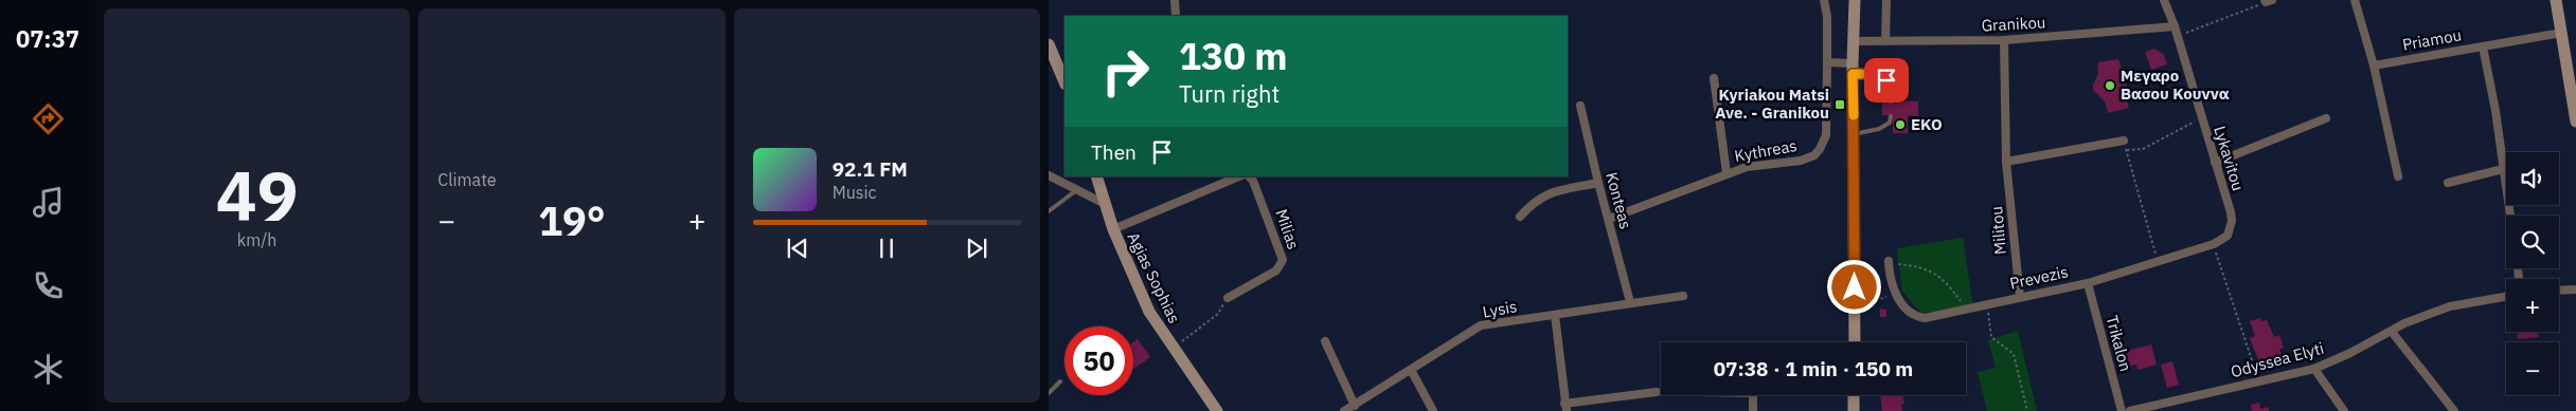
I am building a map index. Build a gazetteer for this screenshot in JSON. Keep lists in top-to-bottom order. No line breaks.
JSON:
{"streets":{"street":["Granikou","Priamou","Kythreas","Lykavitou","Konteas","Milias","Militou","Agias Sophias","Prevezis","Lysis","Trikalon","Odyssea Elyti"]},"crossings":[["Granikou","Lykavitou"],["Granikou","Militou"],["Kythreas","Konteas"],["Lykavitou","Prevezis"],["Konteas","Lysis"],["Militou","Prevezis"],["Prevezis","Trikalon"]],"places":{"other":["Μεγαρο Βασου Κουννα","EKO"],"transit":["Kyriakou Matsi Ave. - Granikou"]},"page":{"tabs":"07:37","tile":[["49","km/h"],"Climate"],"turn":["130 m","Turn right"],"then":"Then","song":["92.1 FM","Music"],"map_buttons":["+","−"],"heat":["−","19°","+"],"limit":"50","trip":"07:38 · 1 min · 150 m"}}
